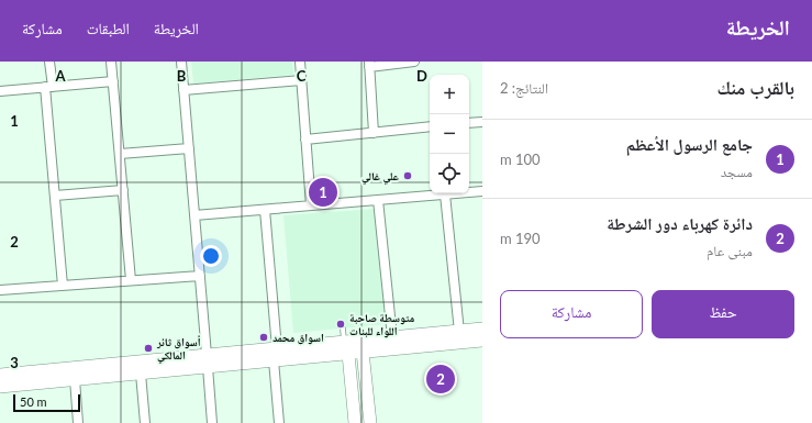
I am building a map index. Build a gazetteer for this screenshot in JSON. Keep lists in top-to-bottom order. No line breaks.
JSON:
{"places":["علي غالي","متوسطة صاحبة اللواء للبنات","اسواق محمد","أسواق ثائر المالكي"],"scale_bar":"50 m","page":{"header":"الخريطة","nav":["الخريطة","الطبقات","مشاركة"],"heading":["بالقرب منك","النتائج: 2"],"map_buttons":["+","−"],"list":[{"mark":"1","name":"جامع الرسول الأعظم","note":"مسجد","value":"100 m"},{"mark":"2","name":"دائرة كهرباء دور الشرطة","note":"مبنى عام","value":"190 m"}],"pins":["1","2"],"buttons":["حفظ","مشاركة"],"scale":"50 m"},"grid":{"columns":["A","B","C","D"],"rows":["1","2","3"]}}
